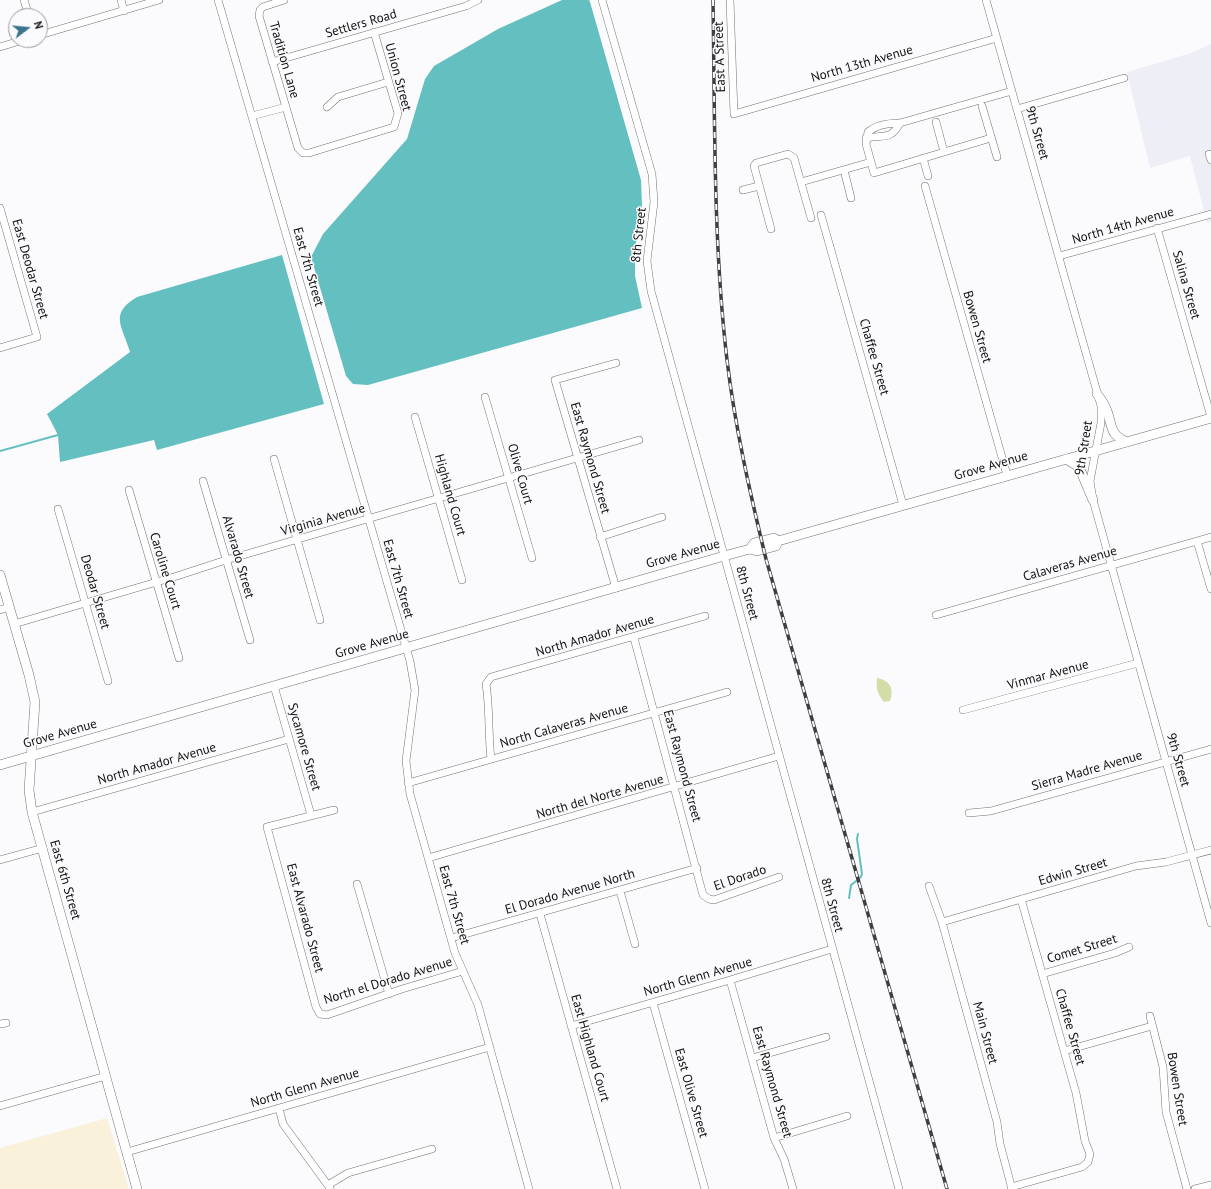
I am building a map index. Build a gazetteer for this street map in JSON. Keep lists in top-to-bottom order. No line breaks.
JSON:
{"streets":{"main road":["Grove Avenue","East 6th Street"],"street":["Settlers Road","East A Street","Tradition Lane","North 13th Avenue","Union Street","9th Street","North 14th Avenue","8th Street","East 7th Street","East Deodar Street","Salina Street","Bowen Street","Chaffee Street","East Raymond Street","Olive Court","Highland Court","Virginia Avenue","Alvarado Street","Calaveras Avenue","Caroline Court","Deodar Street","North Amador Avenue","Vinmar Avenue","North Calaveras Avenue","Sycamore Street","Sierra Madre Avenue","North del Norte Avenue","Edwin Street","El Dorado","El Dorado Avenue North","East Alvarado Street","Comet Street","North Glenn Avenue","North el Dorado Avenue","Main Street","East Highland Court","East Olive Street"]},"crossings":[["Settlers Road","Tradition Lane"],["Settlers Road","Union Street"],["East A Street","North 13th Avenue"],["Tradition Lane","Union Street"],["Tradition Lane","East 7th Street"],["North 13th Avenue","9th Street"],["9th Street","North 14th Avenue"],["9th Street","Grove Avenue"],["9th Street","Calaveras Avenue"],["9th Street","Vinmar Avenue"],["9th Street","Sierra Madre Avenue"],["9th Street","Edwin Street"],["North 14th Avenue","Salina Street"],["8th Street","Grove Avenue"],["8th Street","North del Norte Avenue"],["8th Street","North Glenn Avenue"],["East 7th Street","Grove Avenue"],["East 7th Street","Virginia Avenue"],["East 7th Street","North Calaveras Avenue"],["East 7th Street","North del Norte Avenue"],["East 7th Street","El Dorado Avenue North"],["East 7th Street","North Glenn Avenue"],["East 7th Street","North el Dorado Avenue"],["Salina Street","Grove Avenue"],["Bowen Street","Grove Avenue"],["Chaffee Street","Grove Avenue"],["Chaffee Street","Edwin Street"],["Chaffee Street","Comet Street"],["Chaffee Street","Main Street"],["East Raymond Street","Grove Avenue"],["East Raymond Street","Virginia Avenue"],["East Raymond Street","North Amador Avenue"],["East Raymond Street","North Calaveras Avenue"],["East Raymond Street","North del Norte Avenue"],["East Raymond Street","El Dorado"],["East Raymond Street","El Dorado Avenue North"],["East Raymond Street","North Glenn Avenue"],["Grove Avenue","Sycamore Street"],["Grove Avenue","East 6th Street"],["Olive Court","Virginia Avenue"],["Highland Court","Virginia Avenue"],["Virginia Avenue","Alvarado Street"],["Virginia Avenue","Caroline Court"],["Virginia Avenue","Deodar Street"],["Virginia Avenue","East 6th Street"],["North Amador Avenue","North Calaveras Avenue"],["North Amador Avenue","Sycamore Street"],["North Amador Avenue","East 6th Street"],["Sycamore Street","East Alvarado Street"],["Edwin Street","Main Street"],["East 6th Street","North Glenn Avenue"],["El Dorado Avenue North","East Highland Court"],["East Alvarado Street","North el Dorado Avenue"],["North Glenn Avenue","East Highland Court"],["North Glenn Avenue","East Olive Street"]],"north":"right"}
